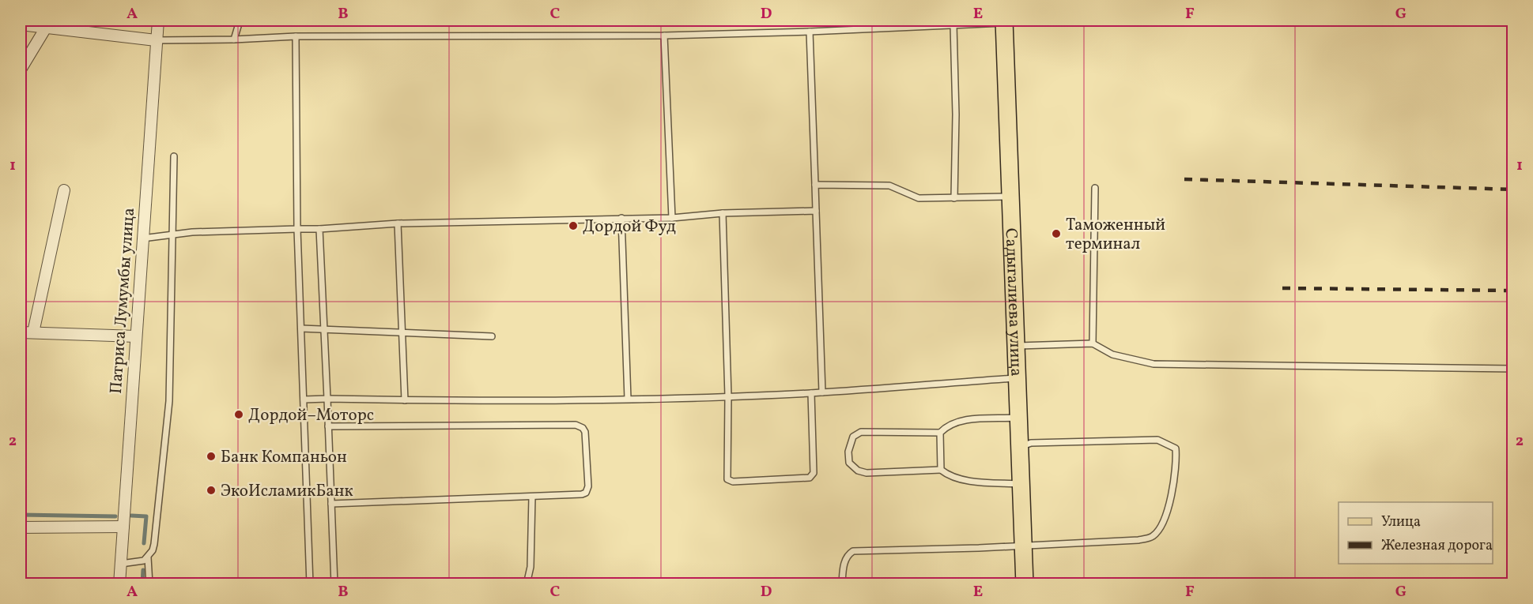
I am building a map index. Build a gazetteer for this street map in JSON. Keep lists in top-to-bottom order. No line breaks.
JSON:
{"streets":{"main road":["Садыгалиева улица"],"street":["Патриса Лумумбы улица"]},"places":["Дордой Фуд","Таможенный терминал","Дордой–Моторс","Банк Компаньон","ЭкоИсламикБанк"],"legend":["Улица","Железная дорога"],"grid":{"columns":["A","B","C","D","E","F","G"],"rows":["1","2"]}}
